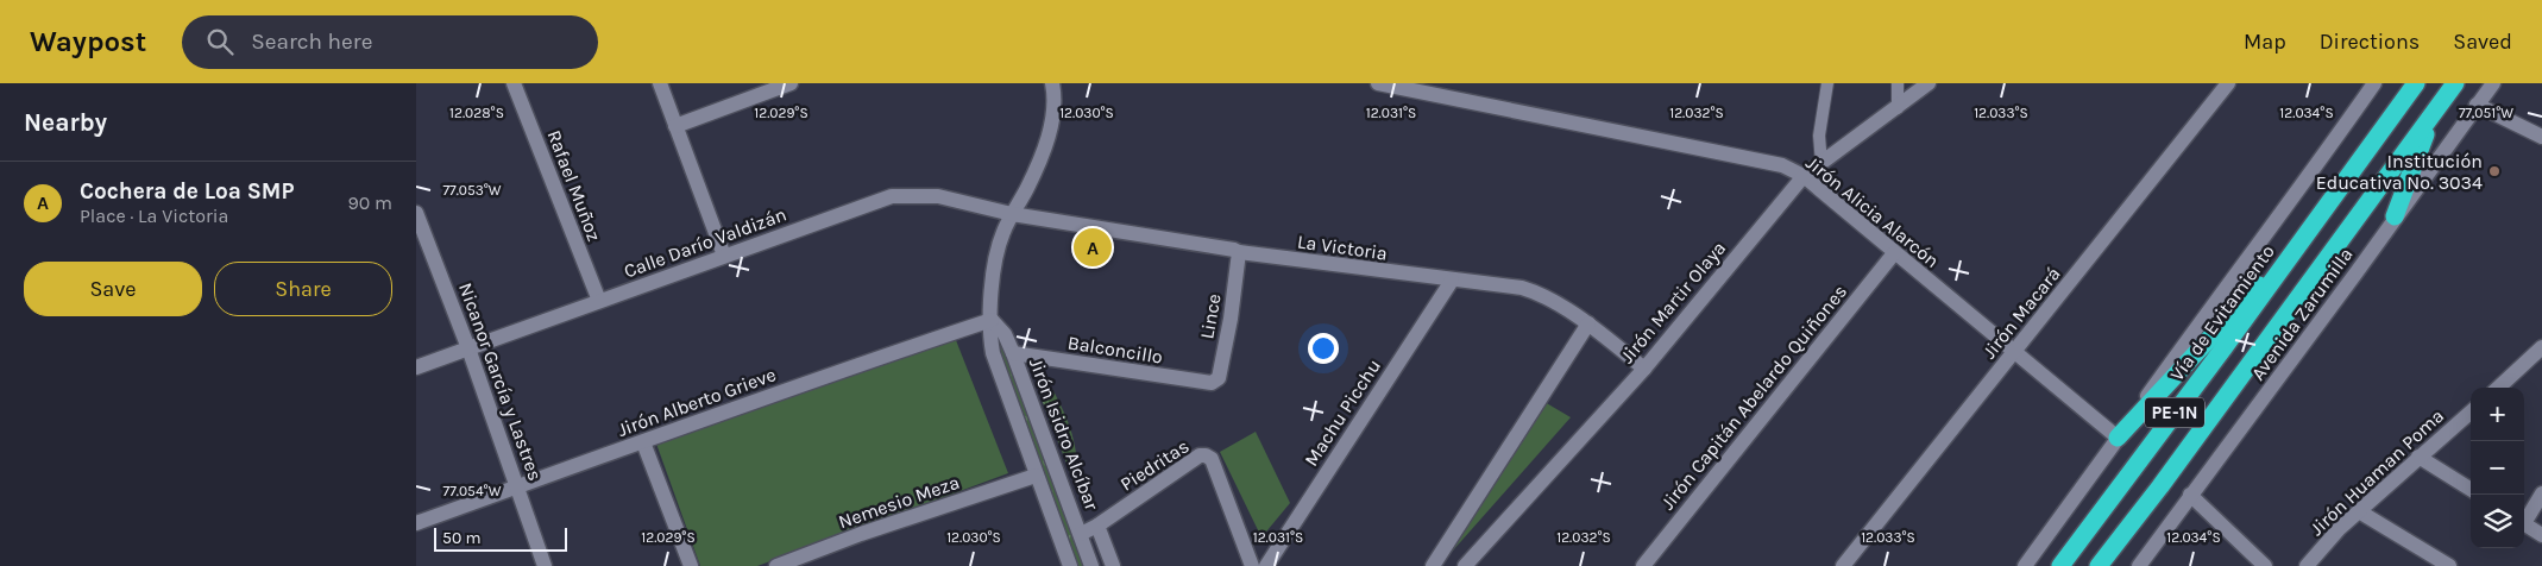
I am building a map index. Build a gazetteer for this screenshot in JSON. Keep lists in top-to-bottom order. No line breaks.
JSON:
{"streets":{"highway":["Vía de Evitamiento","PE-1N"],"street":["Rafael Muñoz","Jirón Alicia Alarcón","Calle Darío Valdizán","La Victoria","Jirón Martir Olaya","Jirón Macará","Avenida Zarumilla","Lince","Balconcillo","Nicanor García y Lastres","Jirón Capitán Abelardo Quiñones","Jirón Alberto Grieve","Machu Picchu","Jirón Isidro Alcíbar","Piedritas","Jirón Huaman Poma","Nemesio Meza"]},"crossings":[["Rafael Muñoz","Calle Darío Valdizán"],["Jirón Alicia Alarcón","Jirón Martir Olaya"],["Jirón Alicia Alarcón","Jirón Macará"],["Jirón Alicia Alarcón","Jirón Capitán Abelardo Quiñones"],["Calle Darío Valdizán","La Victoria"],["Calle Darío Valdizán","Nicanor García y Lastres"],["Calle Darío Valdizán","Jirón Isidro Alcíbar"],["La Victoria","Jirón Martir Olaya"],["La Victoria","Lince"],["La Victoria","Machu Picchu"],["La Victoria","Jirón Isidro Alcíbar"],["Lince","Balconcillo"],["Balconcillo","Jirón Isidro Alcíbar"],["Nicanor García y Lastres","Jirón Alberto Grieve"],["Jirón Alberto Grieve","Jirón Isidro Alcíbar"],["Jirón Isidro Alcíbar","Piedritas"],["Jirón Isidro Alcíbar","Nemesio Meza"]],"places":["Institución Educativa No. 3034"],"scale_bar":"50 m","page":{"header":"Waypost","search":"Search here","nav":["Map","Directions","Saved"],"heading":"Nearby","list":[{"mark":"A","name":"Cochera de Loa SMP","note":"Place · La Victoria","value":"90 m"}],"pins":"A","buttons":["Save","Share"],"map_buttons":["+","−"],"scale":"50 m"},"coordinates":["12.028°S","12.029°S","12.030°S","12.031°S","12.032°S","12.033°S","12.034°S","77.051°W","77.053°W","77.054°W"]}
